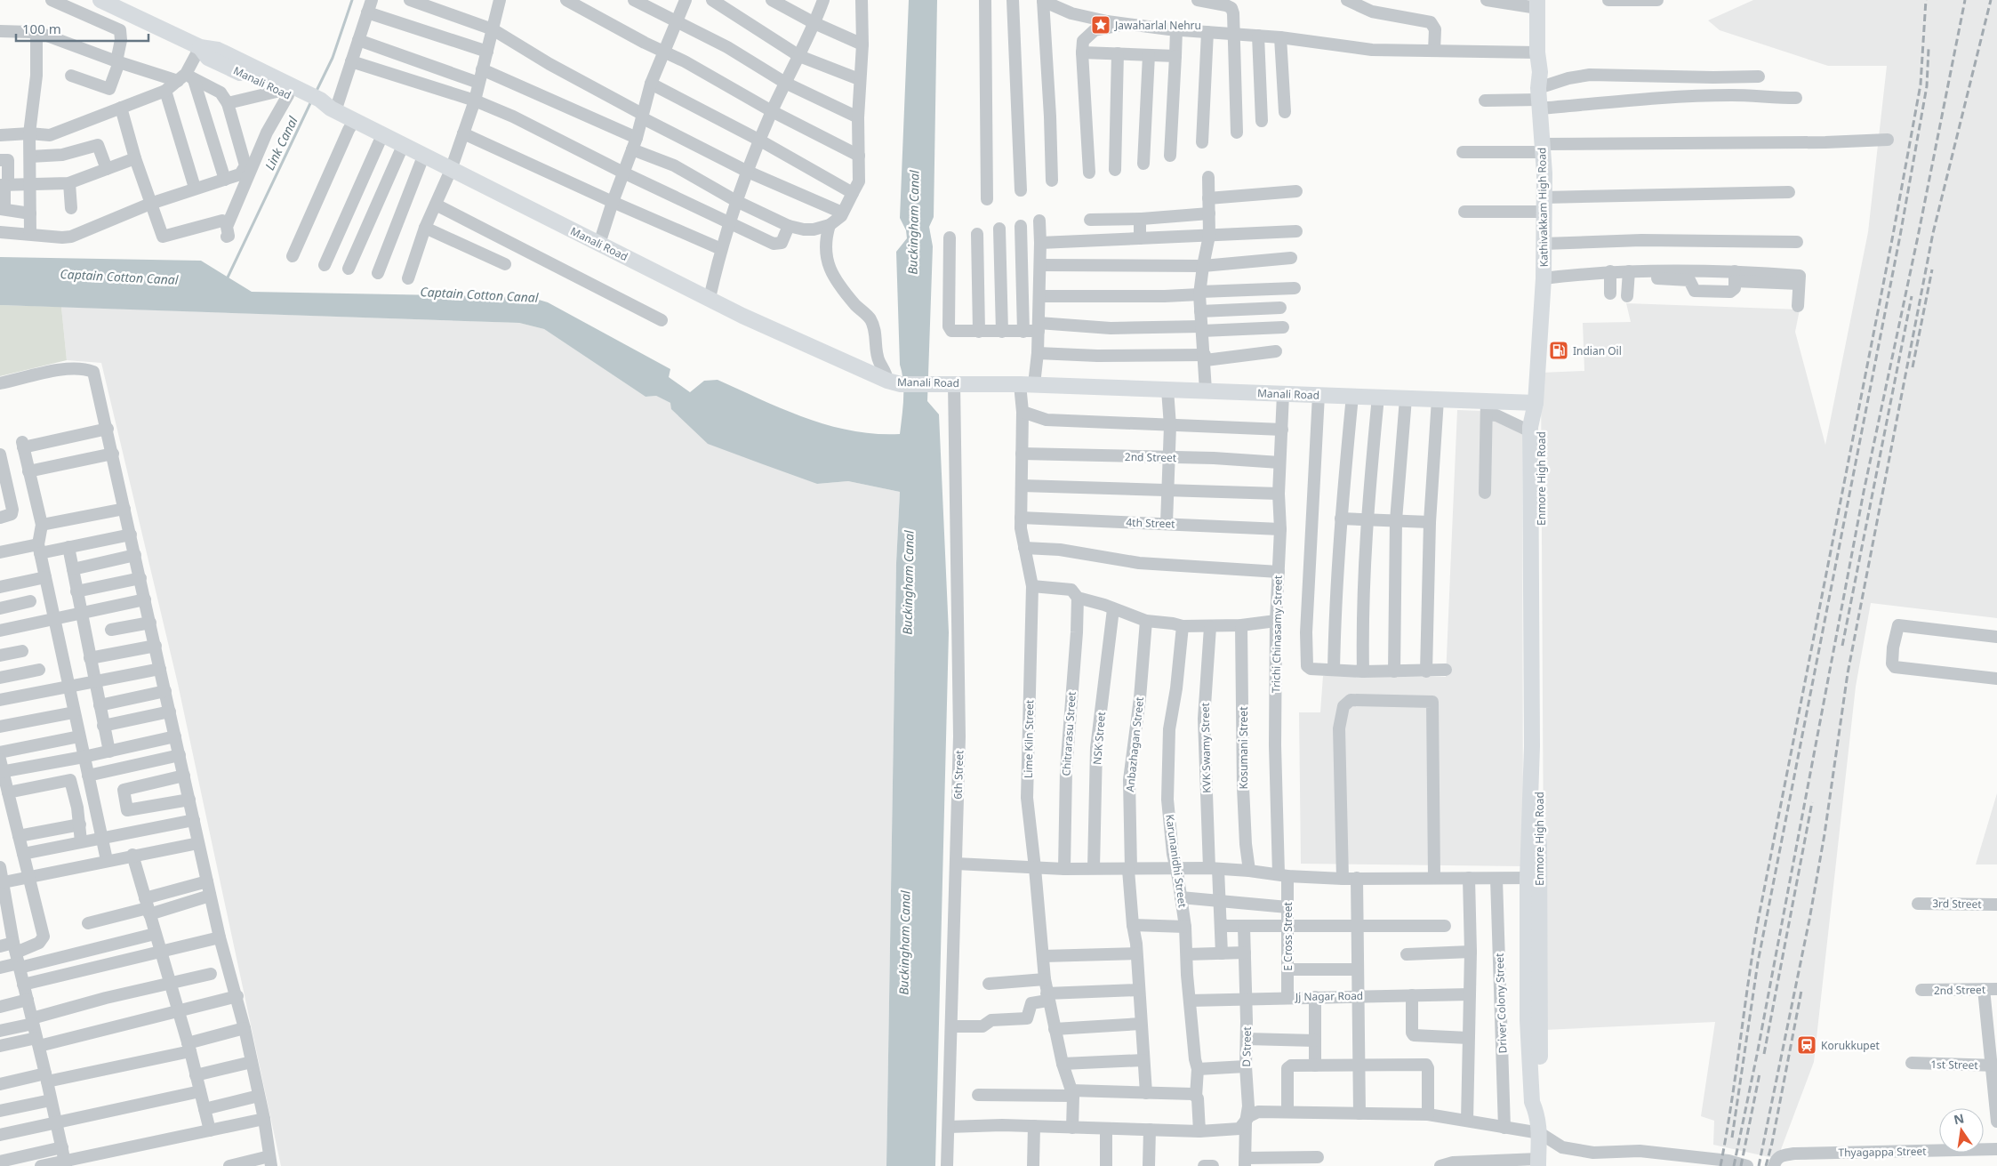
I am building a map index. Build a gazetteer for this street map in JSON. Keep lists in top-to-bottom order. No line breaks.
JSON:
{"streets":{"main road":["Manali Road","Kathivakkam High Road","Enmore High Road"],"street":["2nd Street","4th Street","Trichi Chinasamy Street","Chitrarasu Street","NSK Street","Lime Kiln Street","Anbazhagan Street","KVK Swamy Street","Kosumani Street","6th Street","Karunanidhi Street","3rd Street","E Cross Street","Jj Nagar Road","Driver Colony Street","D Street","1st Street","Thyagappa Street"]},"crossings":[["Manali Road","Kathivakkam High Road"],["Manali Road","Enmore High Road"],["Manali Road","Trichi Chinasamy Street"],["Manali Road","Lime Kiln Street"],["Manali Road","6th Street"],["Kathivakkam High Road","Enmore High Road"],["2nd Street","Trichi Chinasamy Street"],["2nd Street","Lime Kiln Street"],["4th Street","Trichi Chinasamy Street"],["4th Street","Lime Kiln Street"],["Trichi Chinasamy Street","E Cross Street"],["Karunanidhi Street","Jj Nagar Road"],["E Cross Street","Jj Nagar Road"],["Jj Nagar Road","D Street"]],"water":["Link Canal","Buckingham Canal","Captain Cotton Canal"],"places":{"place":["Jawaharlal Nehru"],"fuel station":["Indian Oil"],"station":["Korukkupet"]},"scale_bar":"100 m","north":"top"}
